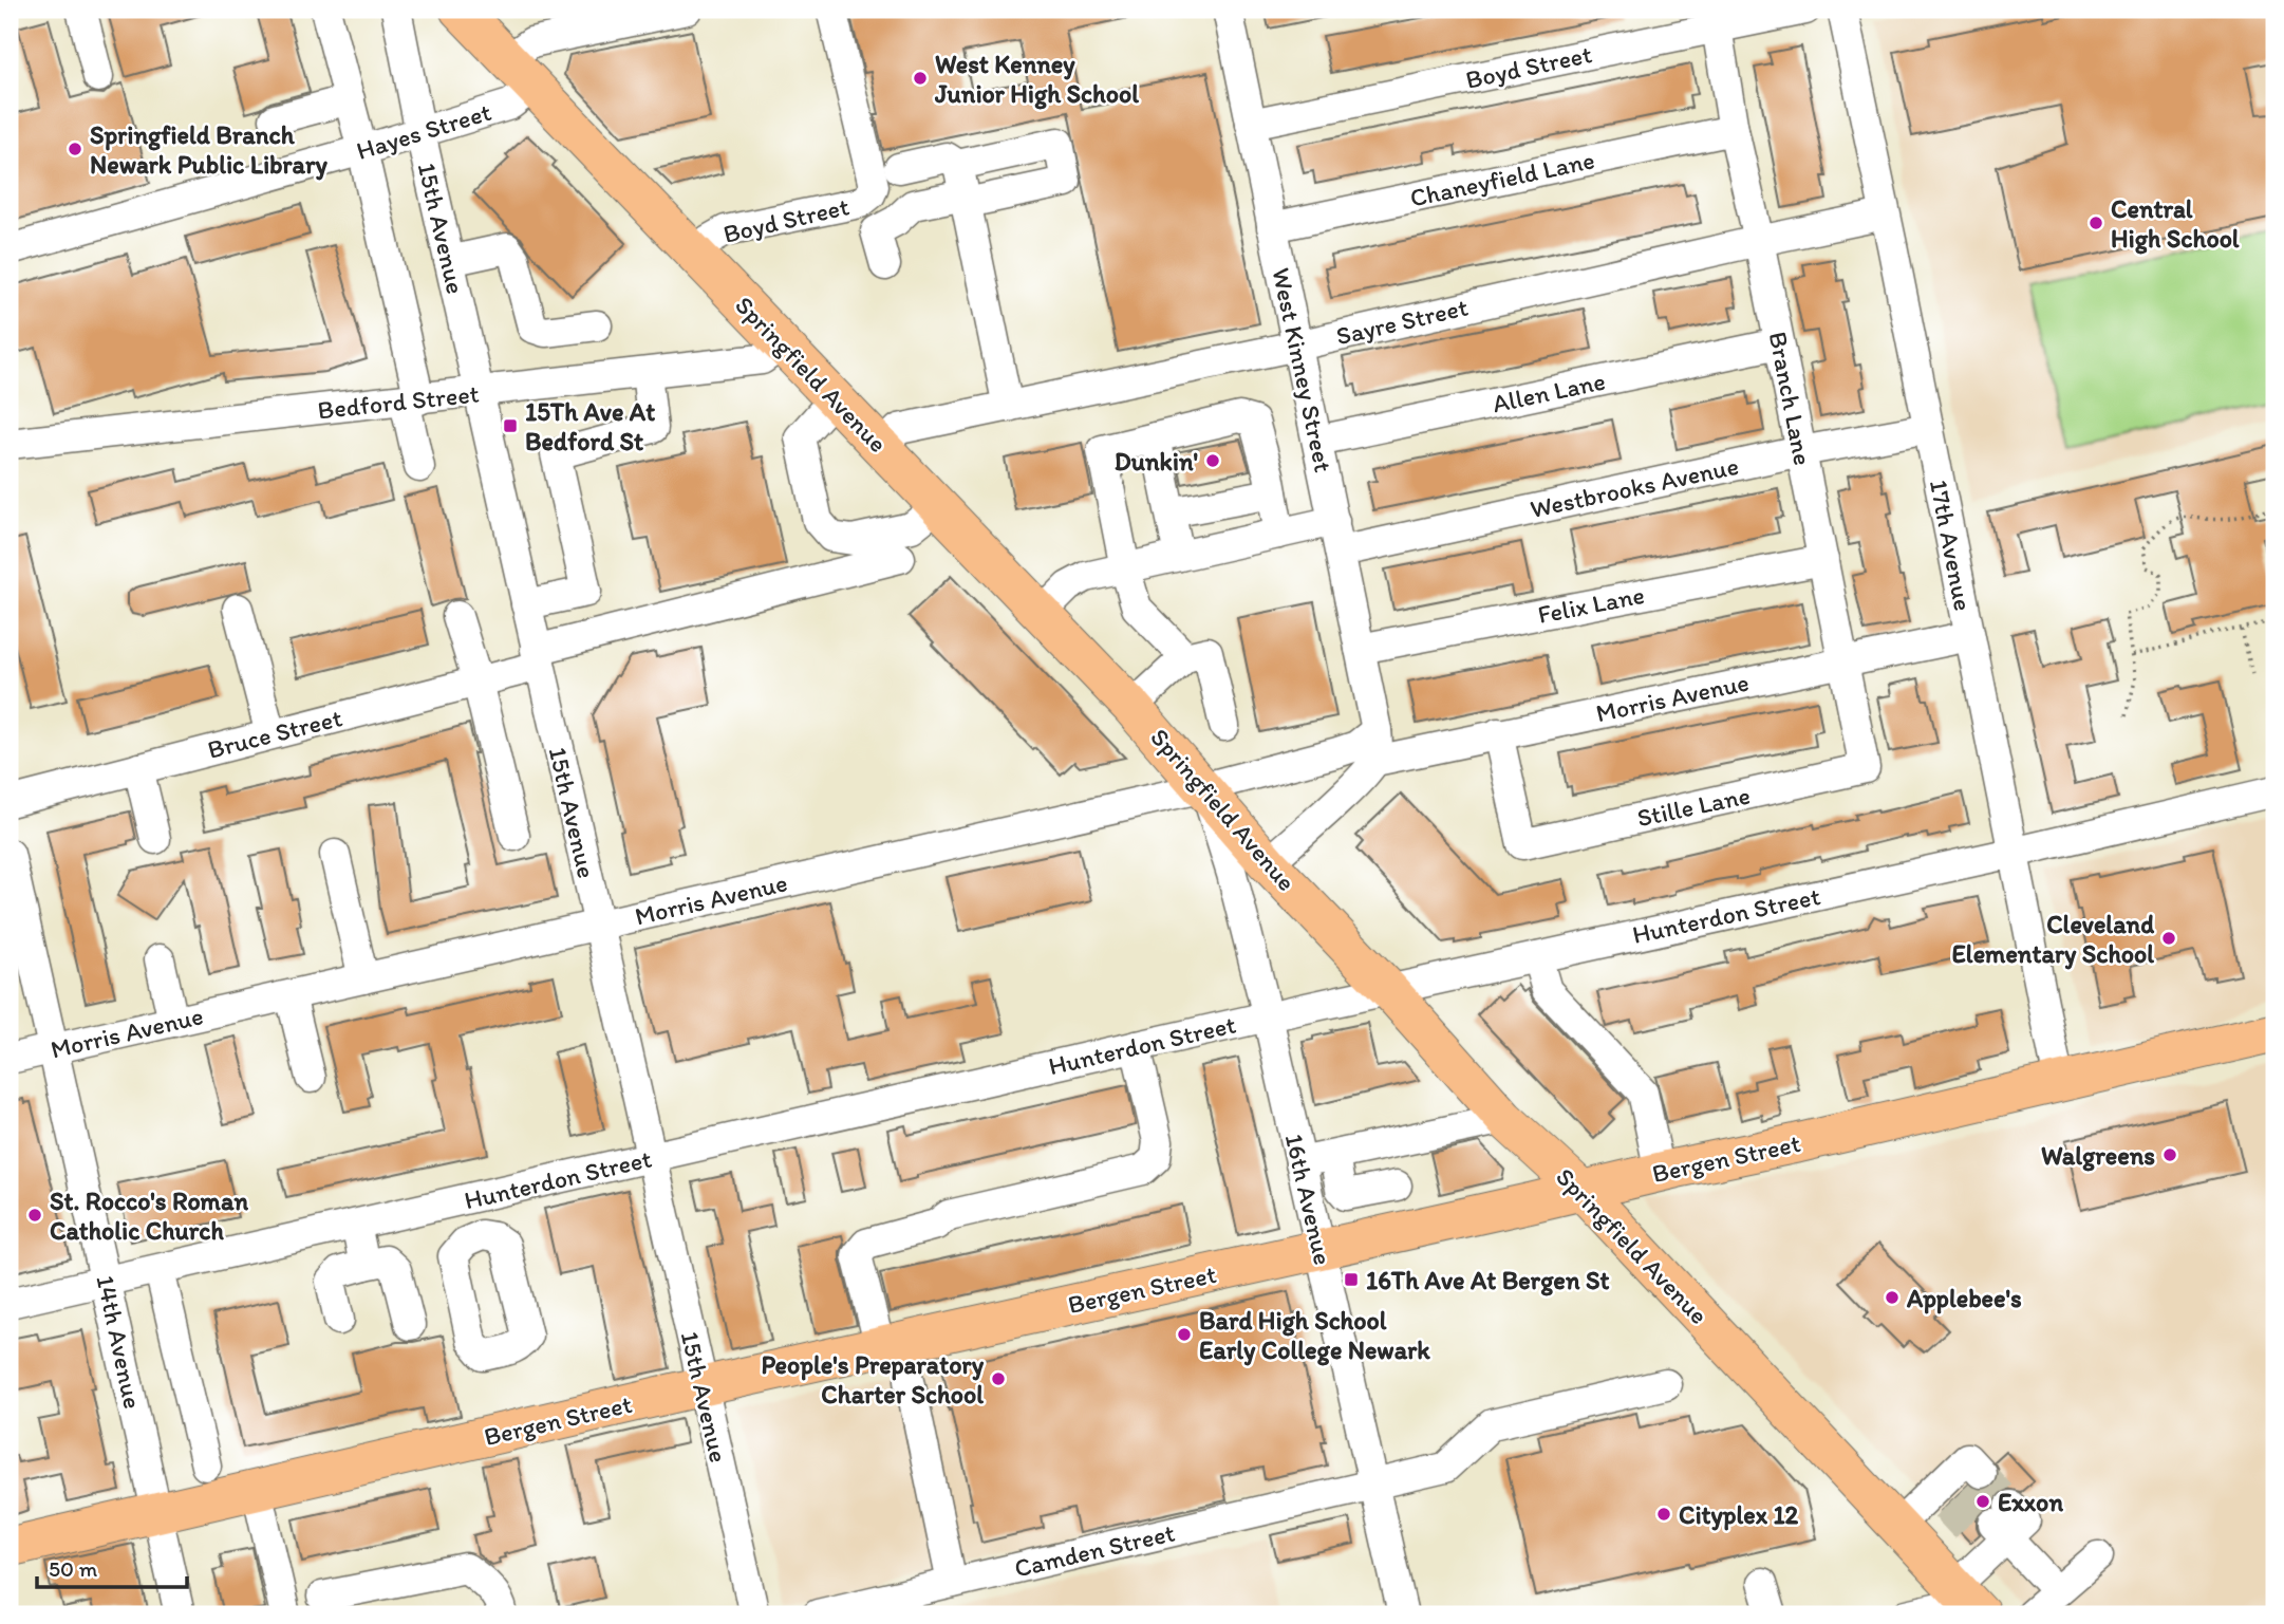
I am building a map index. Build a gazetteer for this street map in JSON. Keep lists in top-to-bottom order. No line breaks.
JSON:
{"streets":{"main road":["Springfield Avenue","Bergen Street"],"street":["Boyd Street","Hayes Street","Chaneyfield Lane","15th Avenue","Sayre Street","West Kinney Street","Allen Lane","Branch Lane","Bedford Street","Westbrooks Avenue","17th Avenue","Felix Lane","Morris Avenue","Bruce Street","Stille Lane","Hunterdon Street","16th Avenue","14th Avenue","Camden Street"]},"crossings":[["Boyd Street","West Kinney Street"],["Boyd Street","Springfield Avenue"],["Boyd Street","Branch Lane"],["Hayes Street","15th Avenue"],["Hayes Street","Springfield Avenue"],["Chaneyfield Lane","West Kinney Street"],["Chaneyfield Lane","Branch Lane"],["15th Avenue","Bedford Street"],["15th Avenue","Morris Avenue"],["15th Avenue","Bruce Street"],["15th Avenue","Hunterdon Street"],["15th Avenue","Bergen Street"],["Sayre Street","West Kinney Street"],["Sayre Street","Springfield Avenue"],["Sayre Street","Branch Lane"],["Sayre Street","17th Avenue"],["West Kinney Street","Allen Lane"],["West Kinney Street","Westbrooks Avenue"],["West Kinney Street","Felix Lane"],["West Kinney Street","Morris Avenue"],["Springfield Avenue","Bedford Street"],["Springfield Avenue","Morris Avenue"],["Springfield Avenue","Hunterdon Street"],["Springfield Avenue","Bergen Street"],["Springfield Avenue","16th Avenue"],["Allen Lane","Branch Lane"],["Branch Lane","Westbrooks Avenue"],["Branch Lane","Felix Lane"],["Branch Lane","Morris Avenue"],["Branch Lane","Stille Lane"],["Westbrooks Avenue","17th Avenue"],["17th Avenue","Morris Avenue"],["17th Avenue","Hunterdon Street"],["17th Avenue","Bergen Street"],["Morris Avenue","Stille Lane"],["Morris Avenue","16th Avenue"],["Morris Avenue","14th Avenue"],["Hunterdon Street","16th Avenue"],["Hunterdon Street","14th Avenue"],["Bergen Street","16th Avenue"],["Bergen Street","14th Avenue"],["16th Avenue","Camden Street"]],"places":{"other":["West Kenney Junior High School","Springfield Branch Newark Public Library","Central High School","Dunkin'","Cleveland Elementary School","Walgreens","St. Rocco's Roman Catholic Church","Applebee's","Bard High School Early College Newark","People's Preparatory Charter School","Exxon","Cityplex 12"],"transit":["15Th Ave At Bedford St","16Th Ave At Bergen St"]},"scale_bar":"50 m"}
